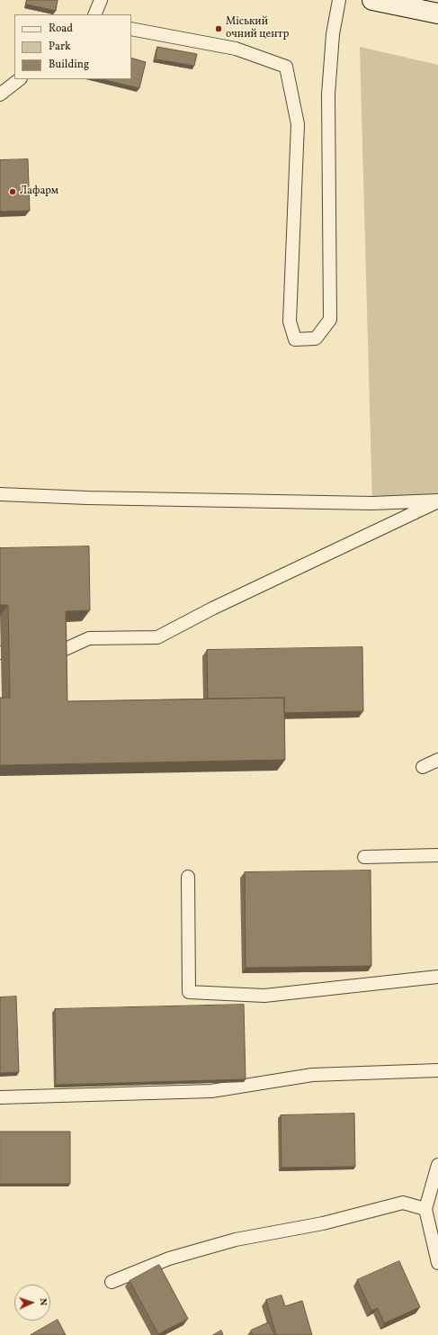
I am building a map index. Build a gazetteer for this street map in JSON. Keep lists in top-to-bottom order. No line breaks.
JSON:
{"places":["Міський очний центр","Лафарм"],"legend":["Road","Park","Building"],"north":"right"}
